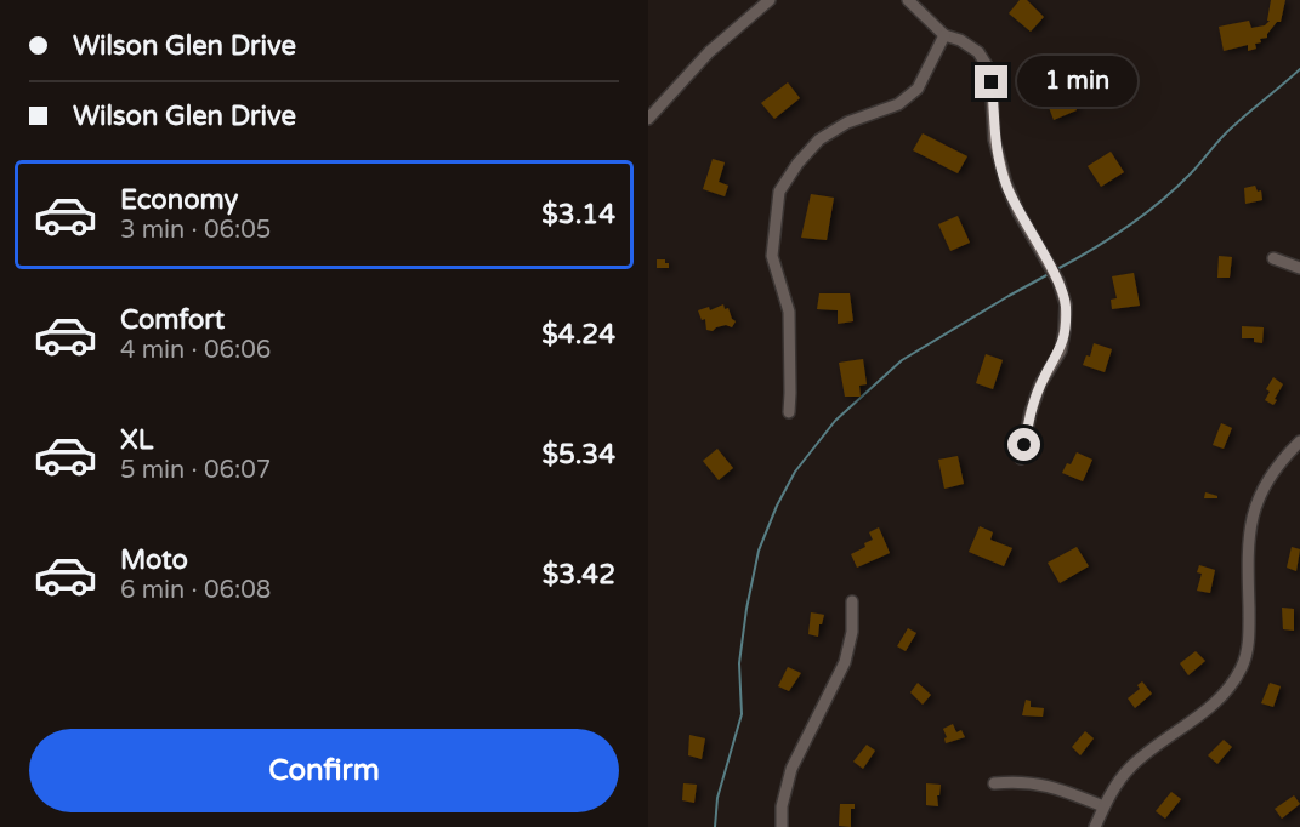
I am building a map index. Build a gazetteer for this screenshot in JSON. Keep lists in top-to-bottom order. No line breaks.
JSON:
{"page":{"banner":["Wilson Glen Drive","Wilson Glen Drive"],"bubble":"1 min","list":[{"name":"Economy","note":"3 min · 06:05","value":"$3.14"},{"name":"Comfort","note":"4 min · 06:06","value":"$4.24"},{"name":"XL","note":"5 min · 06:07","value":"$5.34"},{"name":"Moto","note":"6 min · 06:08","value":"$3.42"}],"buttons":"Confirm"}}
